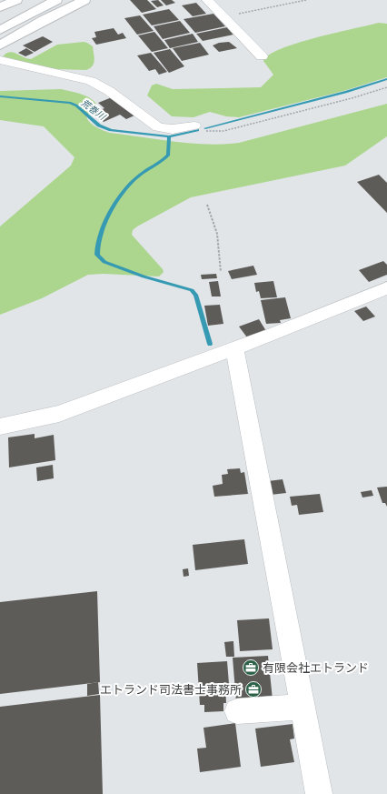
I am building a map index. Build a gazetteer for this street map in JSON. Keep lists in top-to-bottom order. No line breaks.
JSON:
{"water":["荒巻川"],"places":{"office":["有限会社エトランド","エトランド司法書士事務所"]}}
